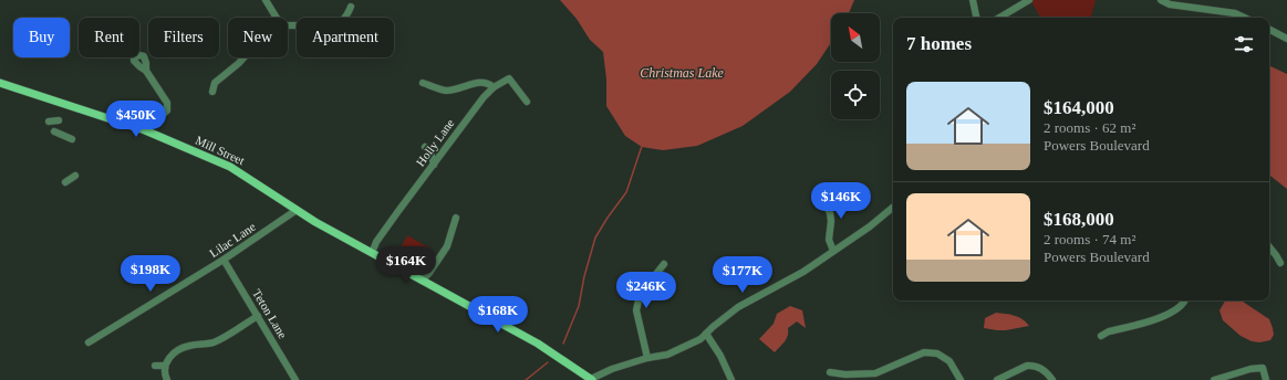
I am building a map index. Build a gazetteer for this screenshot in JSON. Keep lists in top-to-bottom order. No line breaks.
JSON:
{"streets":{"main road":["Mill Street"],"street":["Holly Lane","Lilac Lane","Teton Lane"]},"crossings":[["Holly Lane","Mill Street"],["Mill Street","Lilac Lane"],["Lilac Lane","Teton Lane"]],"water":["Christmas Lake"],"north":"top left","page":{"chip":["Buy","Rent","Filters","New","Apartment"],"heading":"7 homes","list":[{"name":"$164,000","note":"2 rooms · 62 m² · Powers Boulevard"},{"name":"$168,000","note":"2 rooms · 74 m² · Powers Boulevard"}],"price":["$450K","$146K","$164K","$198K","$177K","$246K","$168K"]}}
